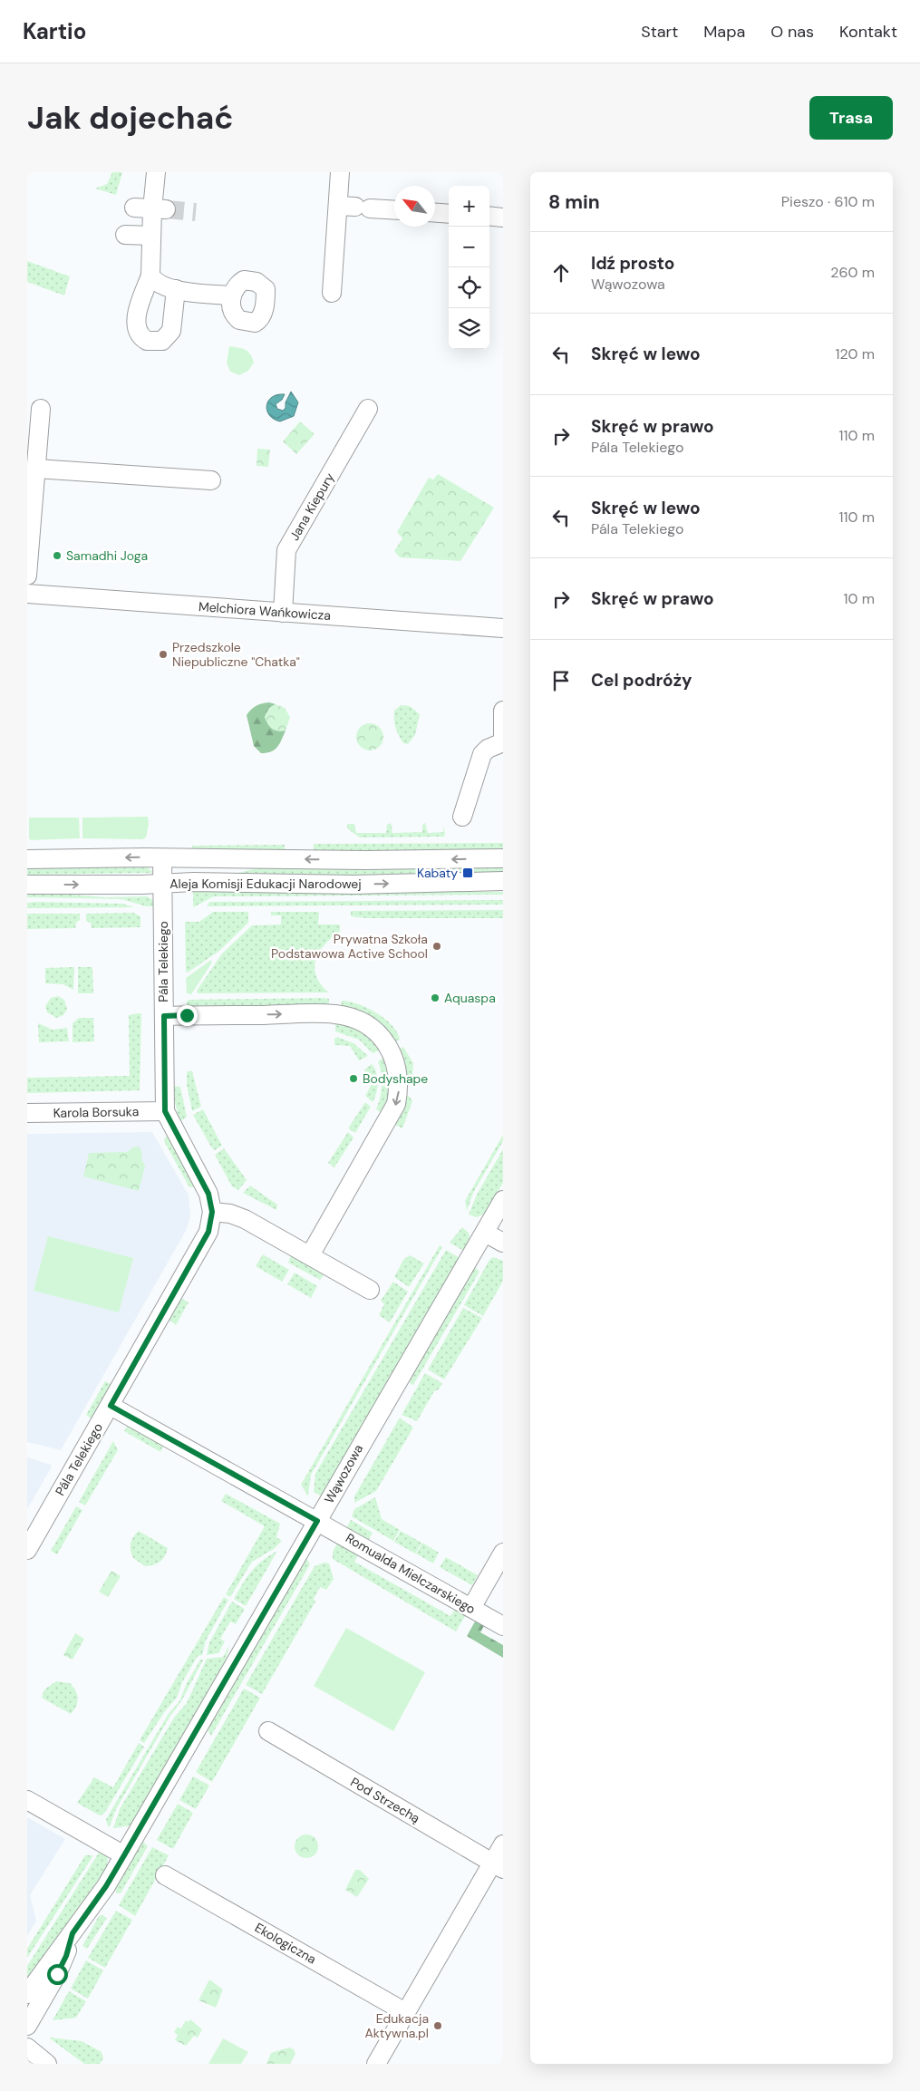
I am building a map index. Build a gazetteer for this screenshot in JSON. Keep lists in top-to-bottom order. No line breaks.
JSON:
{"streets":{"street":["Jana Kiepury","Melchiora Wańkowicza","Aleja Komisji Edukacji Narodowej","Pála Telekiego","Karola Borsuka","Wąwozowa","Romualda Mielczarskiego","Pod Strzechą","Ekologiczna"]},"crossings":[["Jana Kiepury","Melchiora Wańkowicza"],["Aleja Komisji Edukacji Narodowej","Pála Telekiego"],["Pála Telekiego","Karola Borsuka"],["Pála Telekiego","Romualda Mielczarskiego"],["Wąwozowa","Romualda Mielczarskiego"]],"places":{"other":["Samadhi Joga","Przedszkole Niepubliczne \"Chatka\"","Prywatna Szkoła Podstawowa Active School","Aquaspa","Bodyshape","Edukacja Aktywna.pl"],"transit":["Kabaty"]},"north":"top left","page":{"header":"Kartio","nav":["Start","Mapa","O nas","Kontakt"],"buttons":"Trasa","title":"Jak dojechać","heading":["8 min","Pieszo · 610 m"],"map_buttons":["+","−"],"list":[["Idź prosto","Wąwozowa","260 m"],["Skręć w lewo","120 m"],["Skręć w prawo","Pála Telekiego","110 m"],["Skręć w lewo","Pála Telekiego","110 m"],["Skręć w prawo","10 m"],"Cel podróży"]}}
